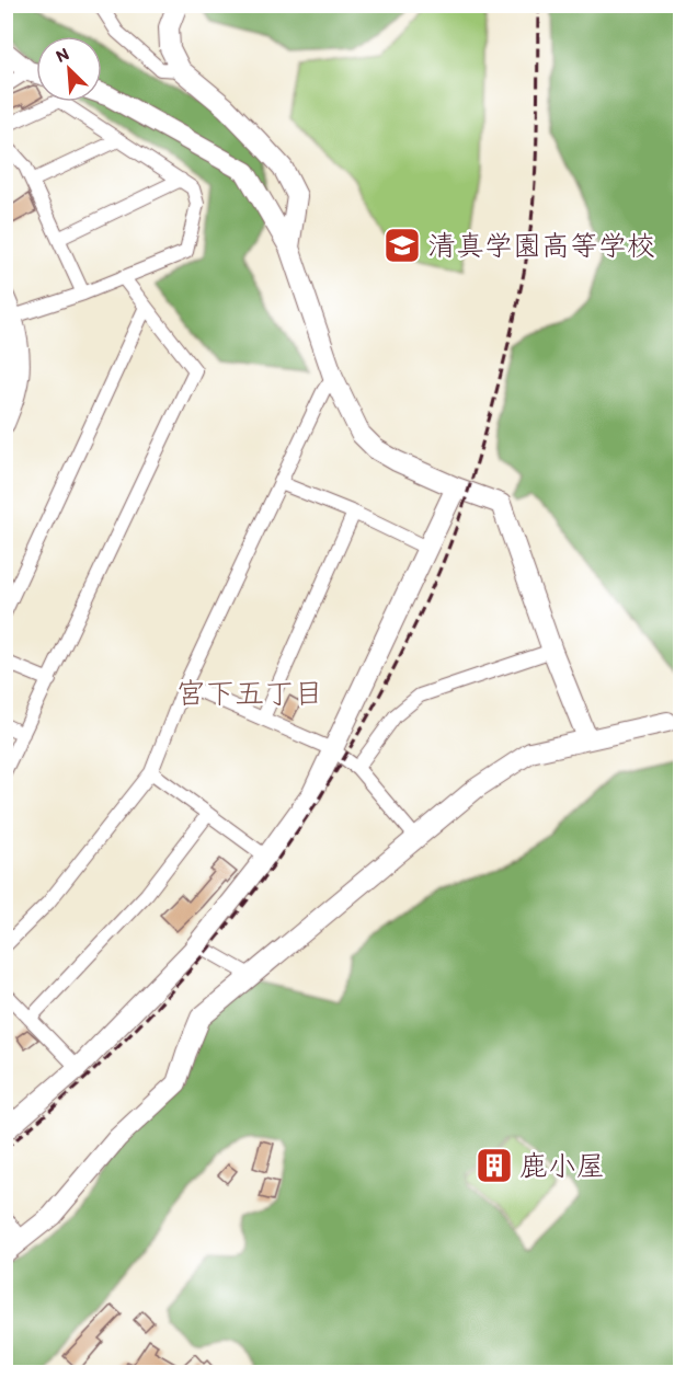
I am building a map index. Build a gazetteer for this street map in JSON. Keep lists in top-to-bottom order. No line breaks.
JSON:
{"districts":["宮下五丁目"],"places":{"school or university":["清真学園高等学校"],"building":["鹿小屋"]},"north":"top left"}
